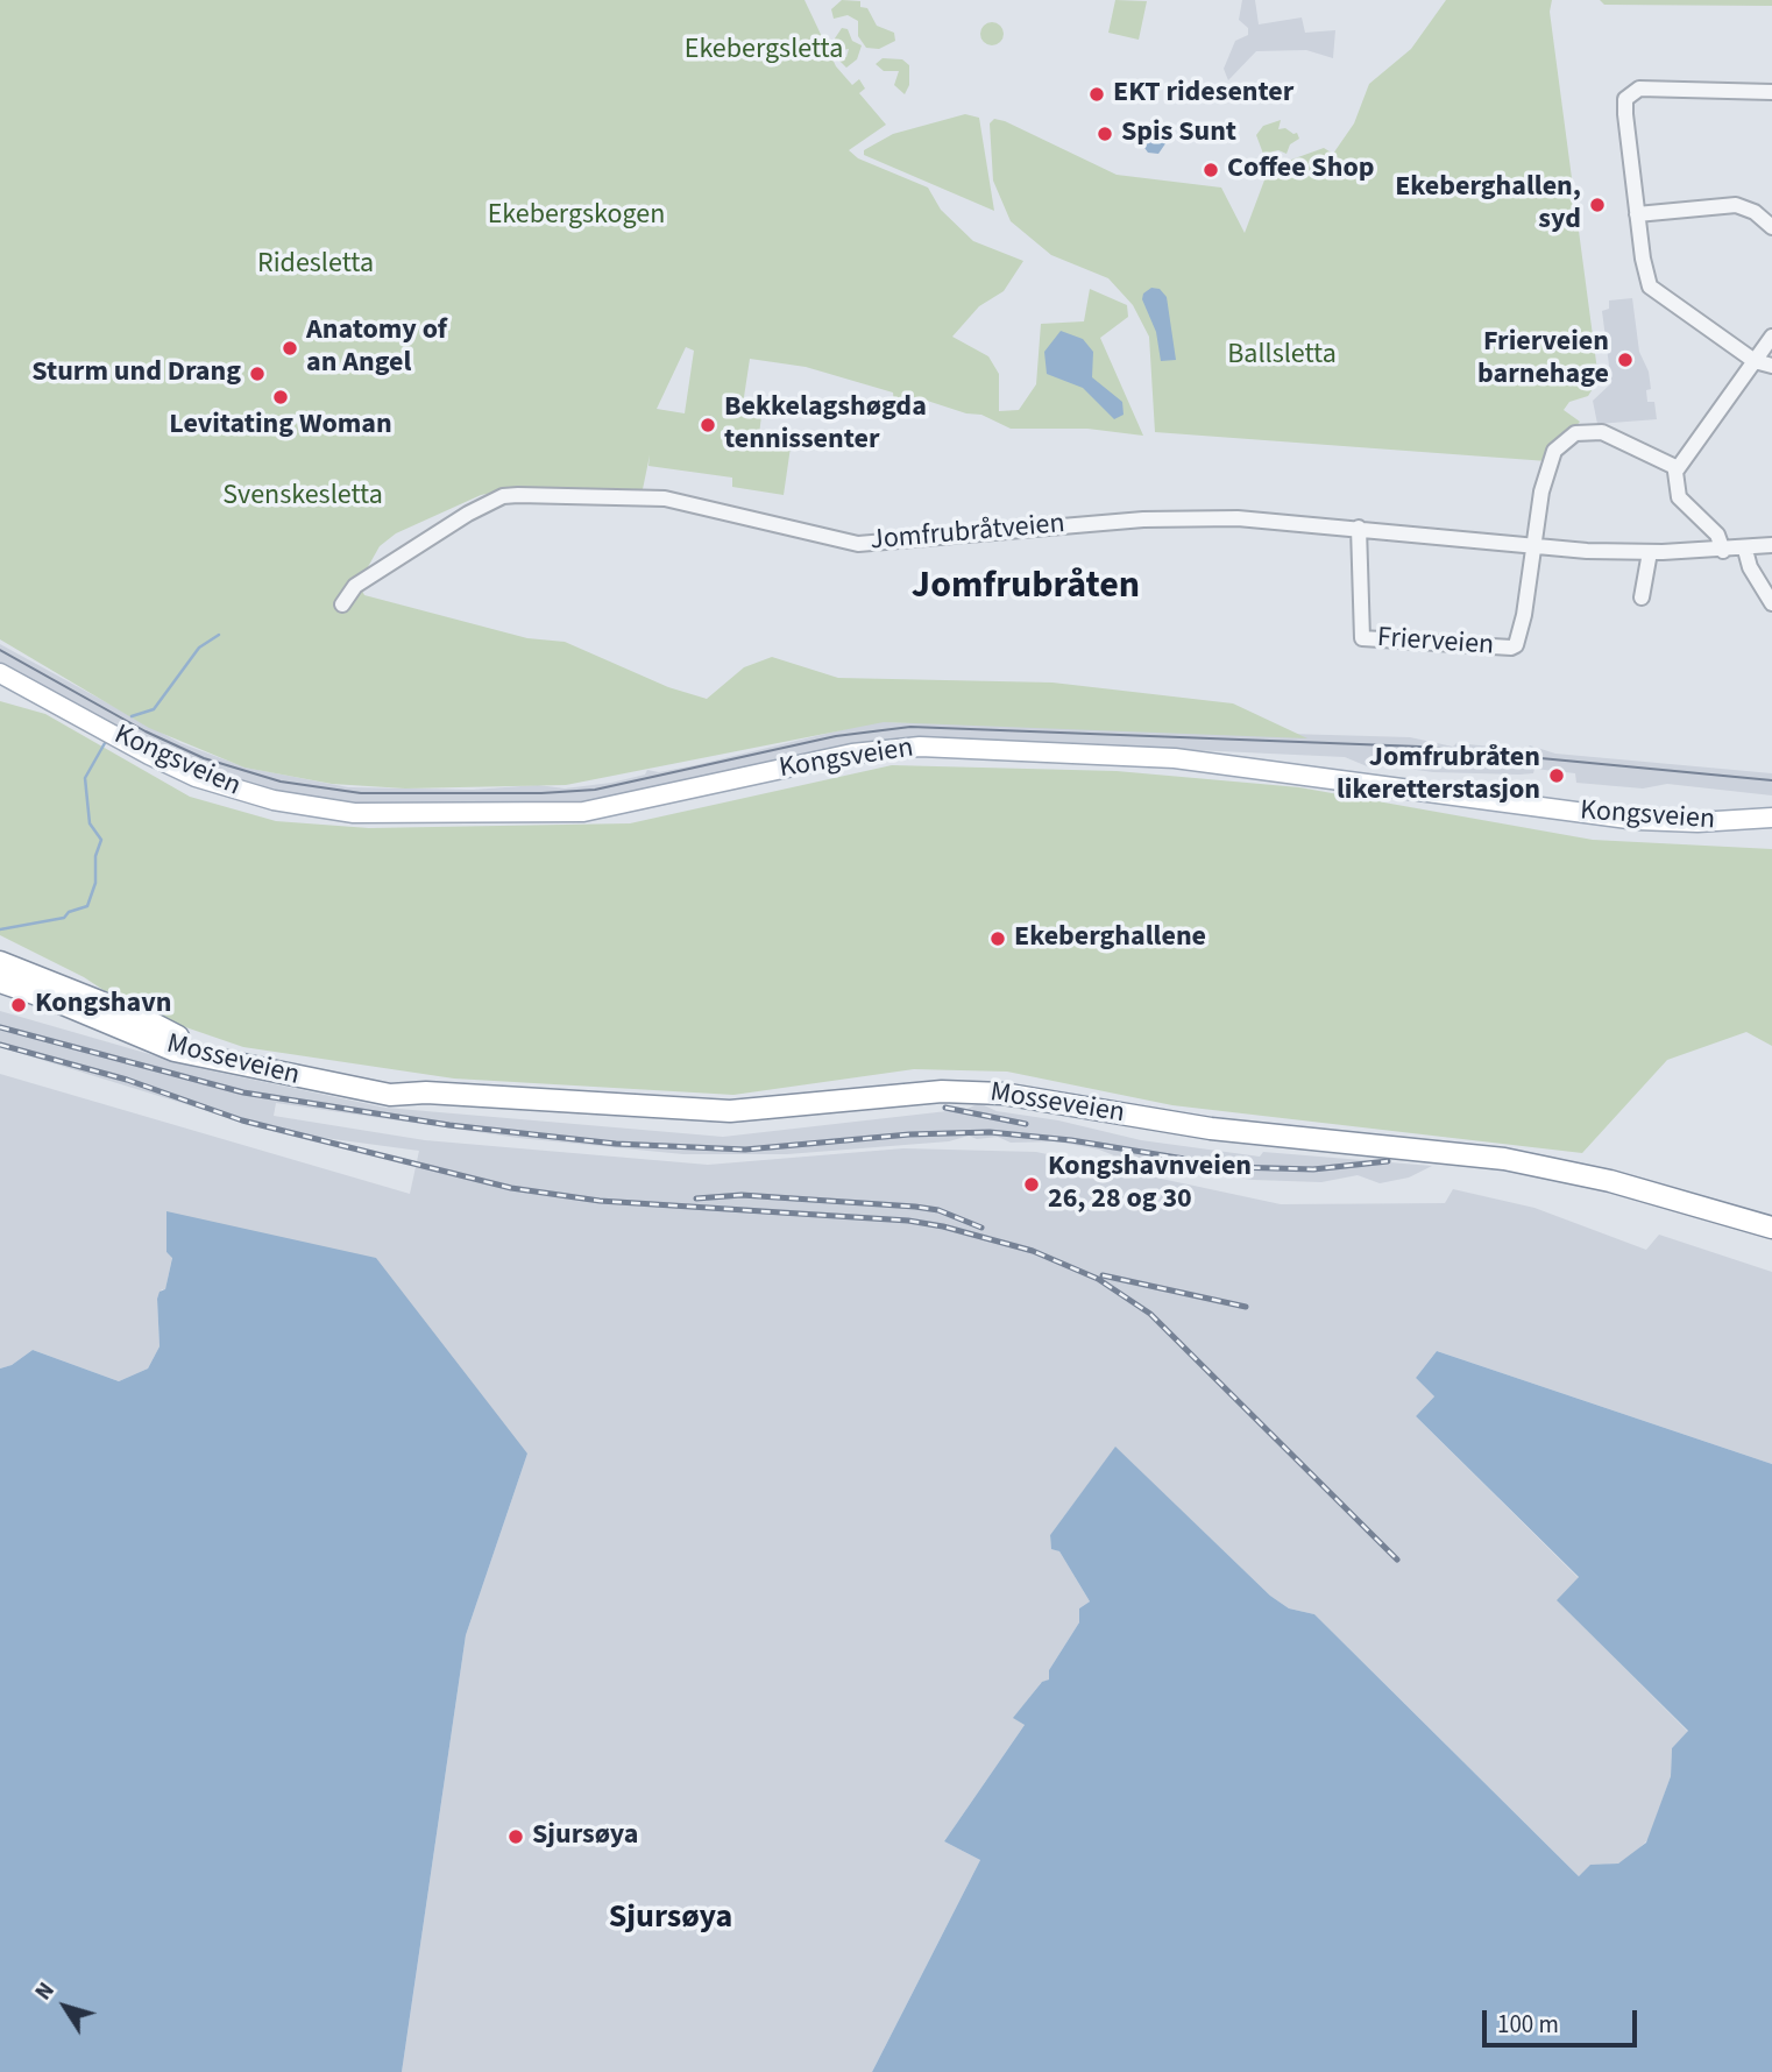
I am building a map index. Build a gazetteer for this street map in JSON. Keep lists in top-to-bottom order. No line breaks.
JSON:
{"streets":{"highway":["Mosseveien"],"main road":["Kongsveien"],"street":["Jomfrubråtveien","Frierveien"]},"crossings":[["Jomfrubråtveien","Frierveien"]],"districts":["Jomfrubråten","Sjursøya"],"parks":["Ekebergsletta","Ekebergskogen","Ridesletta","Ballsletta","Svenskesletta"],"places":["EKT ridesenter","Spis Sunt","Coffee Shop","Ekeberghallen, syd","Anatomy of an Angel","Frierveien barnehage","Sturm und Drang","Levitating Woman","Bekkelagshøgda tennissenter","Jomfrubråten likeretterstasjon","Ekeberghallene","Kongshavn","Kongshavnveien 26, 28 og 30","Sjursøya"],"scale_bar":"100 m","north":"top left"}
